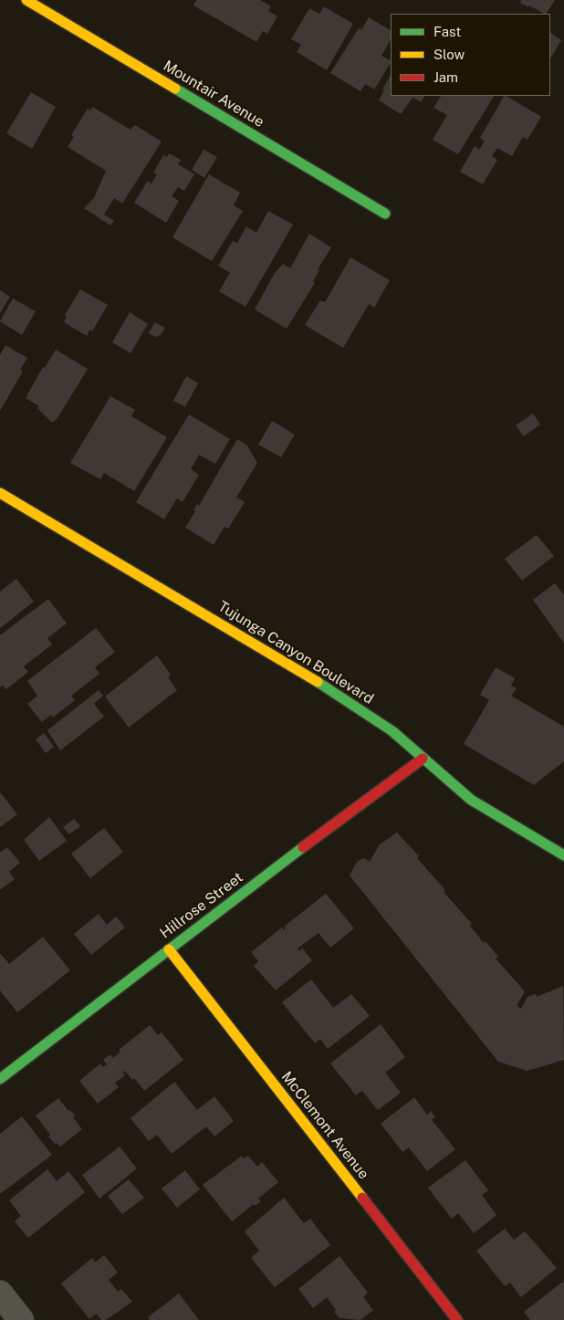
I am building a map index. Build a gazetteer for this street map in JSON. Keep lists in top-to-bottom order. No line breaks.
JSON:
{"streets":{"street":["Mountair Avenue","Tujunga Canyon Boulevard","Hillrose Street","McClemont Avenue"]},"crossings":[["Tujunga Canyon Boulevard","Hillrose Street"],["Hillrose Street","McClemont Avenue"]],"legend":["Fast","Slow","Jam"]}
